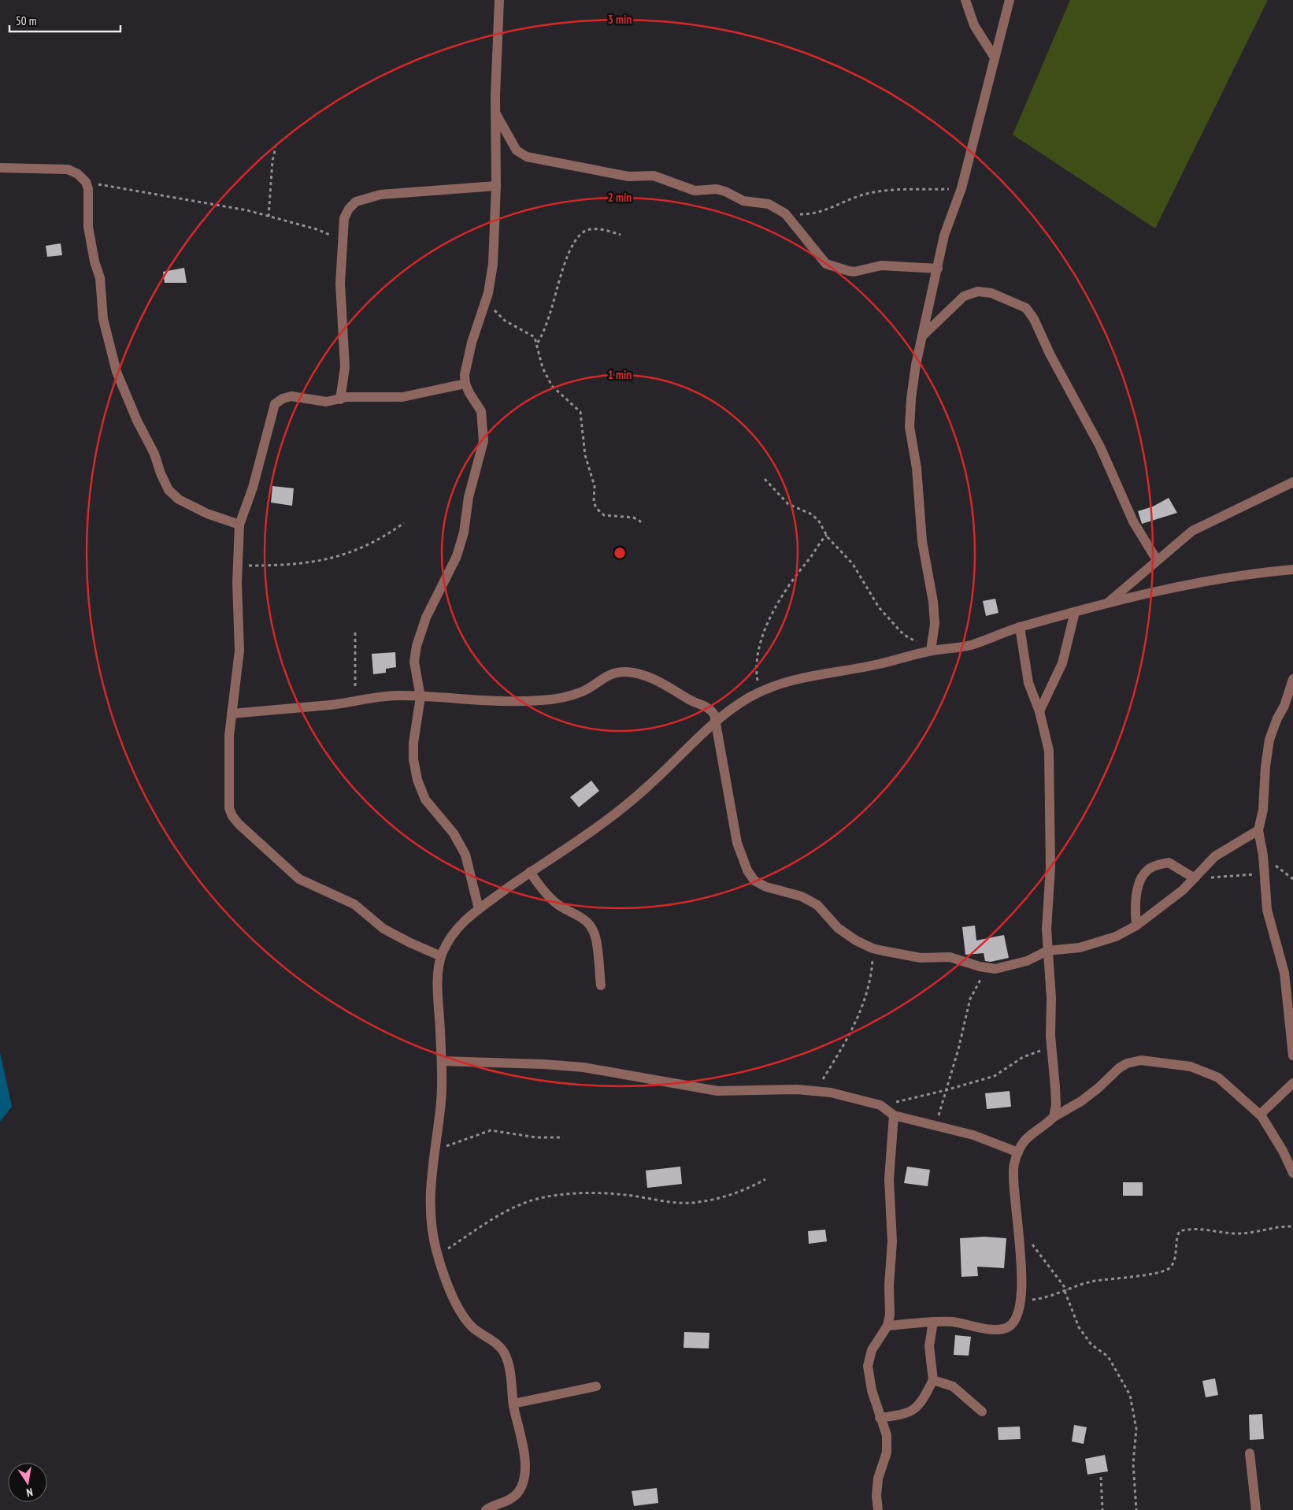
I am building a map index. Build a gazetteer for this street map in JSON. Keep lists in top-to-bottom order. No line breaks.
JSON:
{"scale_bar":"50 m","north":"bottom","rings":["3 min","2 min","1 min"]}
